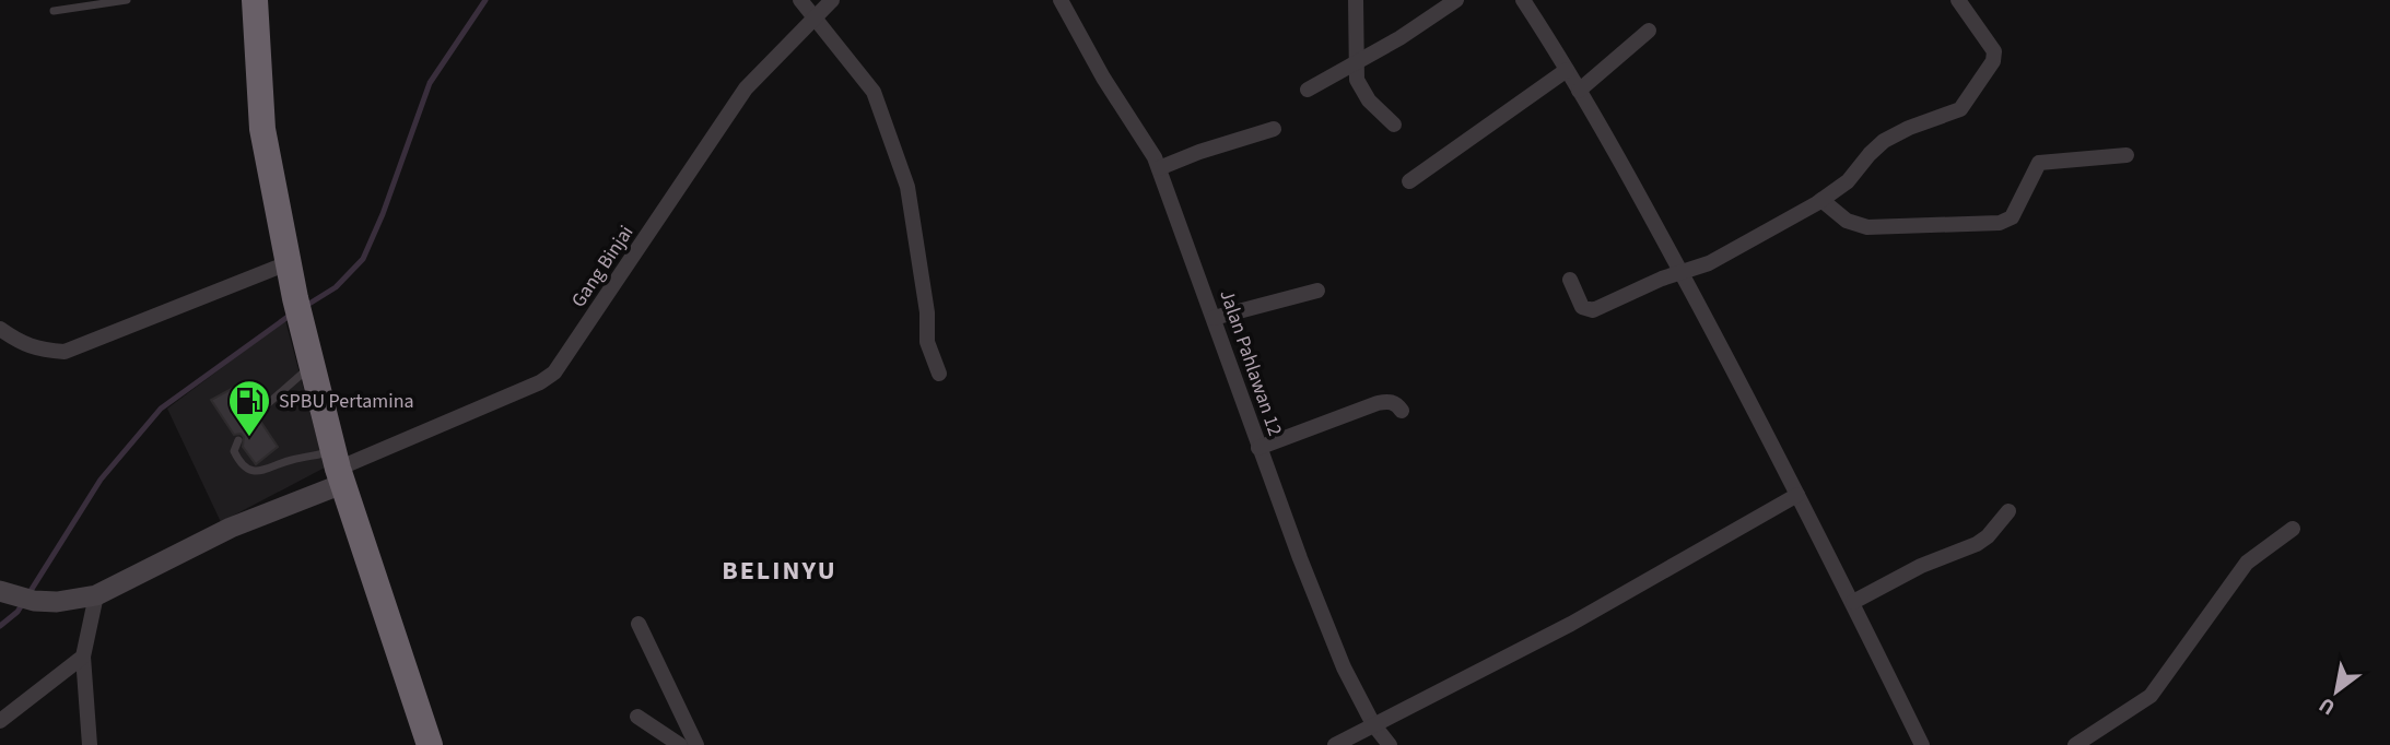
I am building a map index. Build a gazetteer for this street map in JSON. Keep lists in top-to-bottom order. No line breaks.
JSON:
{"streets":{"street":["Gang Binjai","Jalan Pahlawan 12"]},"districts":["BELINYU"],"places":{"fuel station":["SPBU Pertamina"]},"north":"bottom left"}
